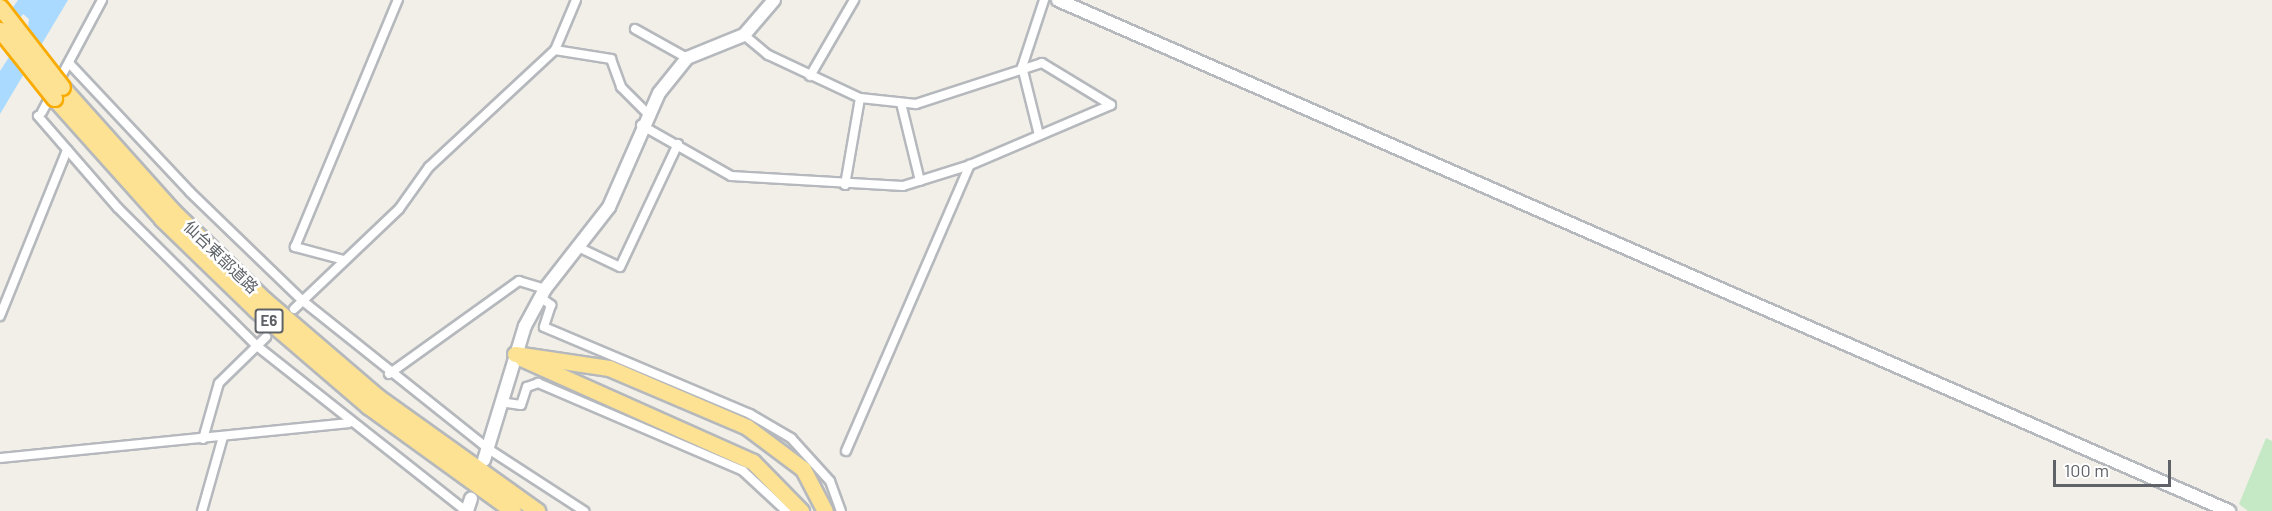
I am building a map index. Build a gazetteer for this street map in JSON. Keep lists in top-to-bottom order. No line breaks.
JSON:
{"streets":{"highway":["仙台東部道路","E6"]},"scale_bar":"100 m"}
